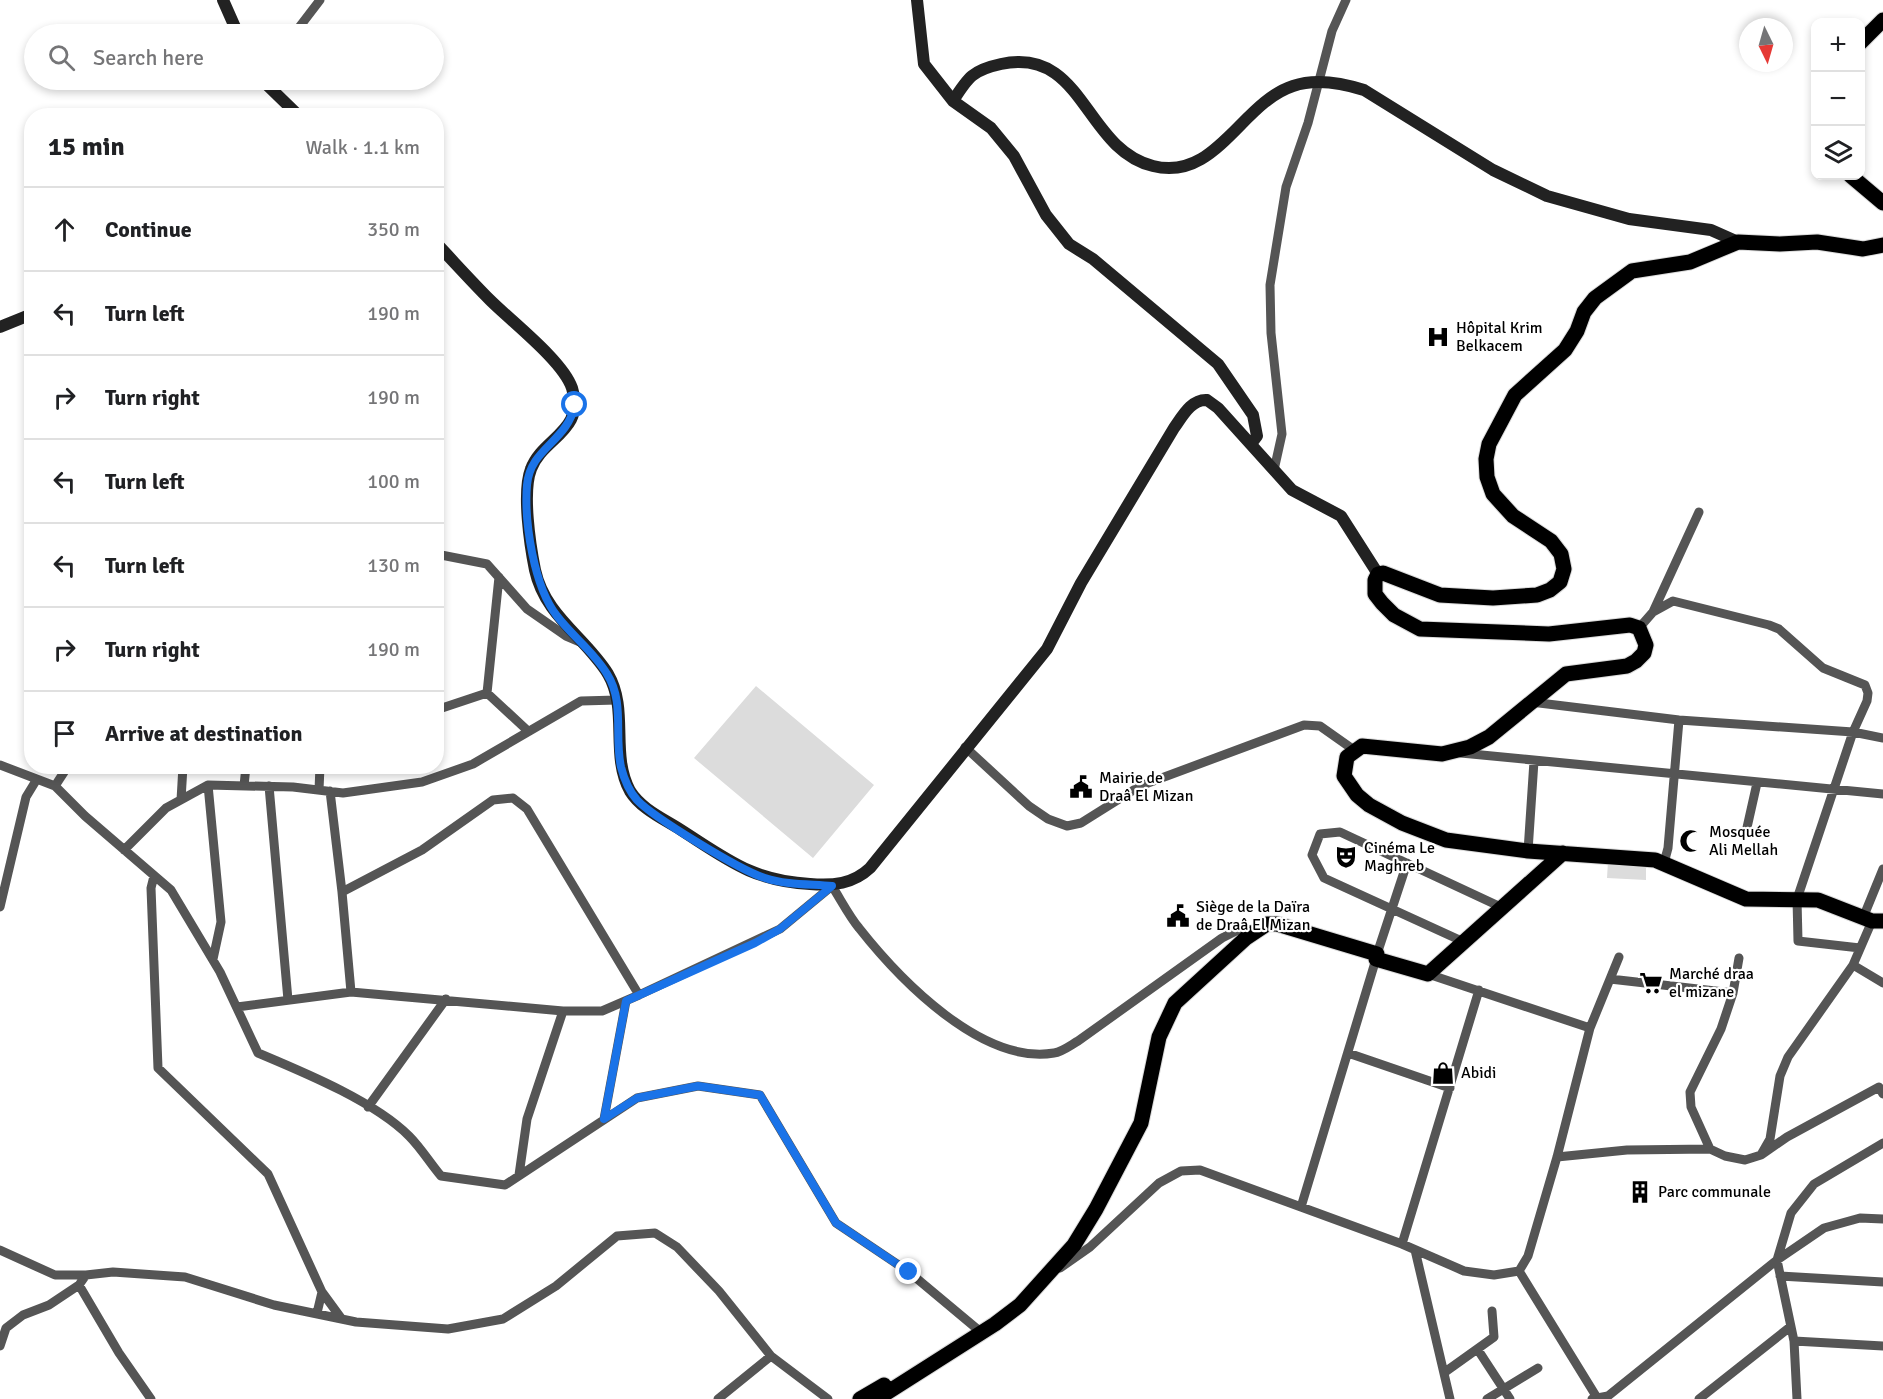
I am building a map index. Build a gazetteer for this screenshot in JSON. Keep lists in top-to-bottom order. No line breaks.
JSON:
{"places":{"hospital":["Hôpital Krim Belkacem"],"public building":["Mairie de Draâ El Mizan","Siège de la Daïra de Draâ El Mizan"],"mosque":["Mosquée Ali Mellah"],"theatre":["Cinéma Le Maghreb"],"supermarket":["Marché draa el mizane"],"shop":["Abidi"],"building":["Parc communale"]},"north":"bottom","page":{"map_buttons":["+","−"],"search":"Search here","heading":["15 min","Walk · 1.1 km"],"list":[["Continue","350 m"],["Turn left","190 m"],["Turn right","190 m"],["Turn left","100 m"],["Turn left","130 m"],["Turn right","190 m"],"Arrive at destination"]}}
